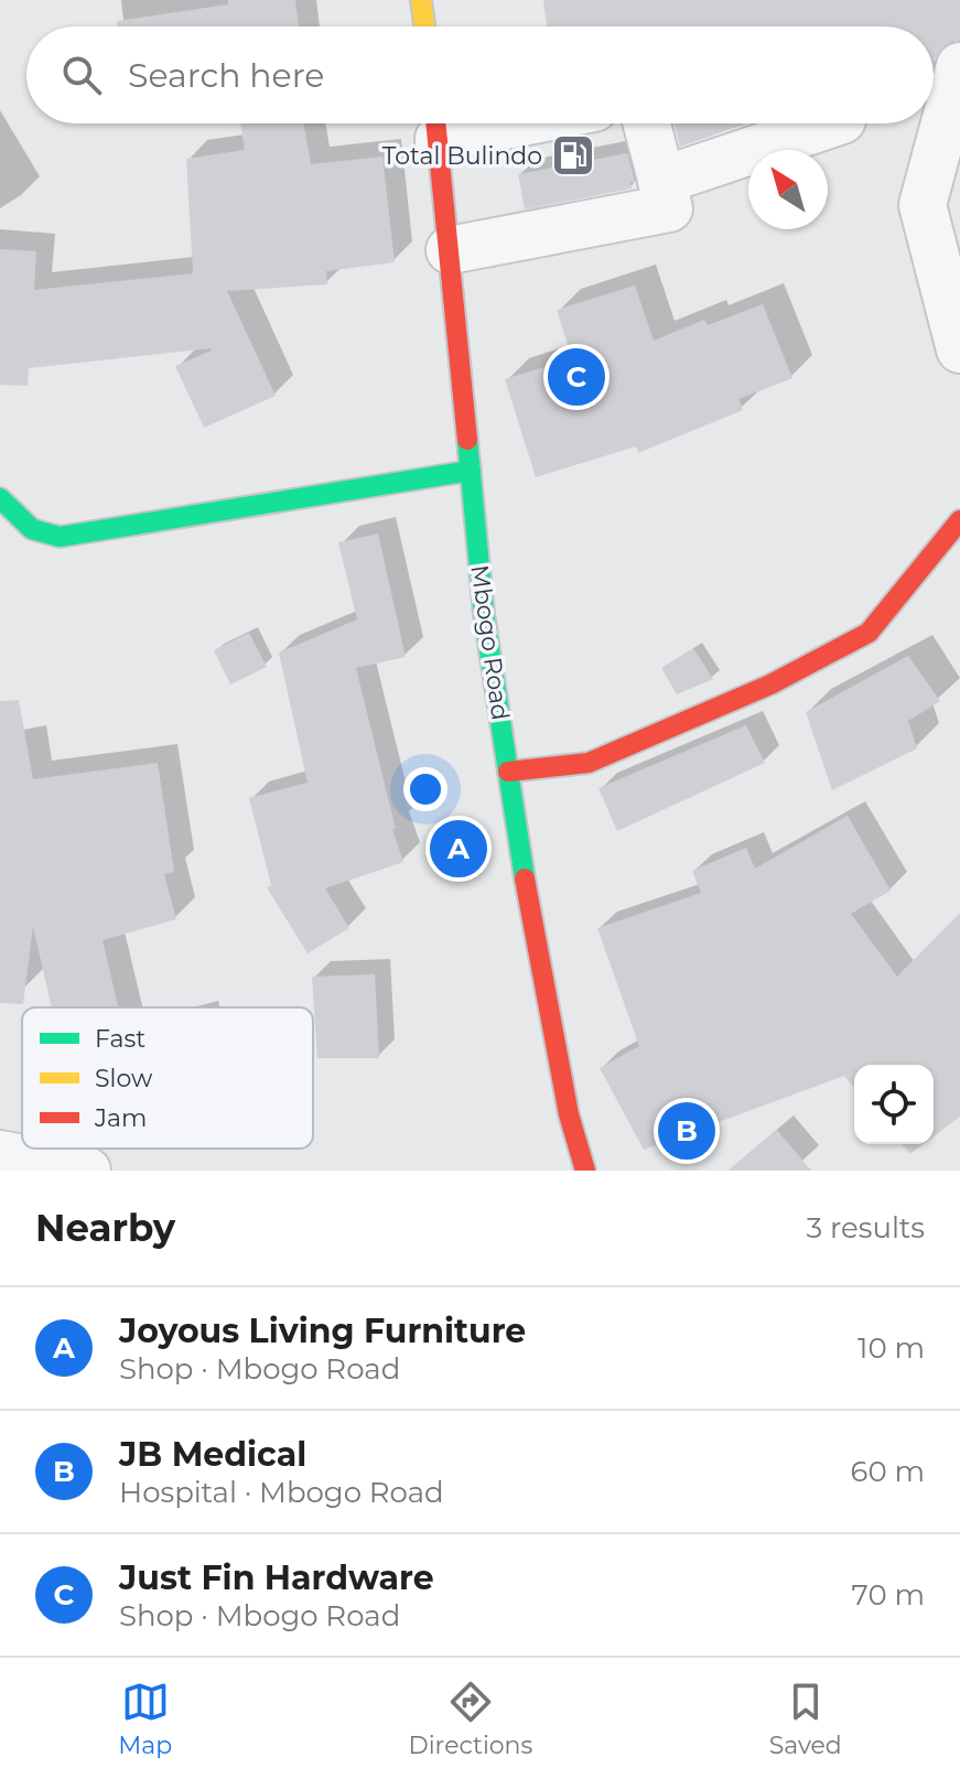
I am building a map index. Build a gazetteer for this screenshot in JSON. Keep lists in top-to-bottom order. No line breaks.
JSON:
{"streets":{"main road":["Mbogo Road"]},"places":{"fuel station":["Total Bulindo"]},"legend":["Fast","Slow","Jam"],"north":"top left","page":{"search":"Search here","pins":["C","A","B"],"heading":["Nearby","3 results"],"list":[{"mark":"A","name":"Joyous Living Furniture","note":"Shop · Mbogo Road","value":"10 m"},{"mark":"B","name":"JB Medical","note":"Hospital · Mbogo Road","value":"60 m"},{"mark":"C","name":"Just Fin Hardware","note":"Shop · Mbogo Road","value":"70 m"}],"nav":["Map","Directions","Saved"]}}
